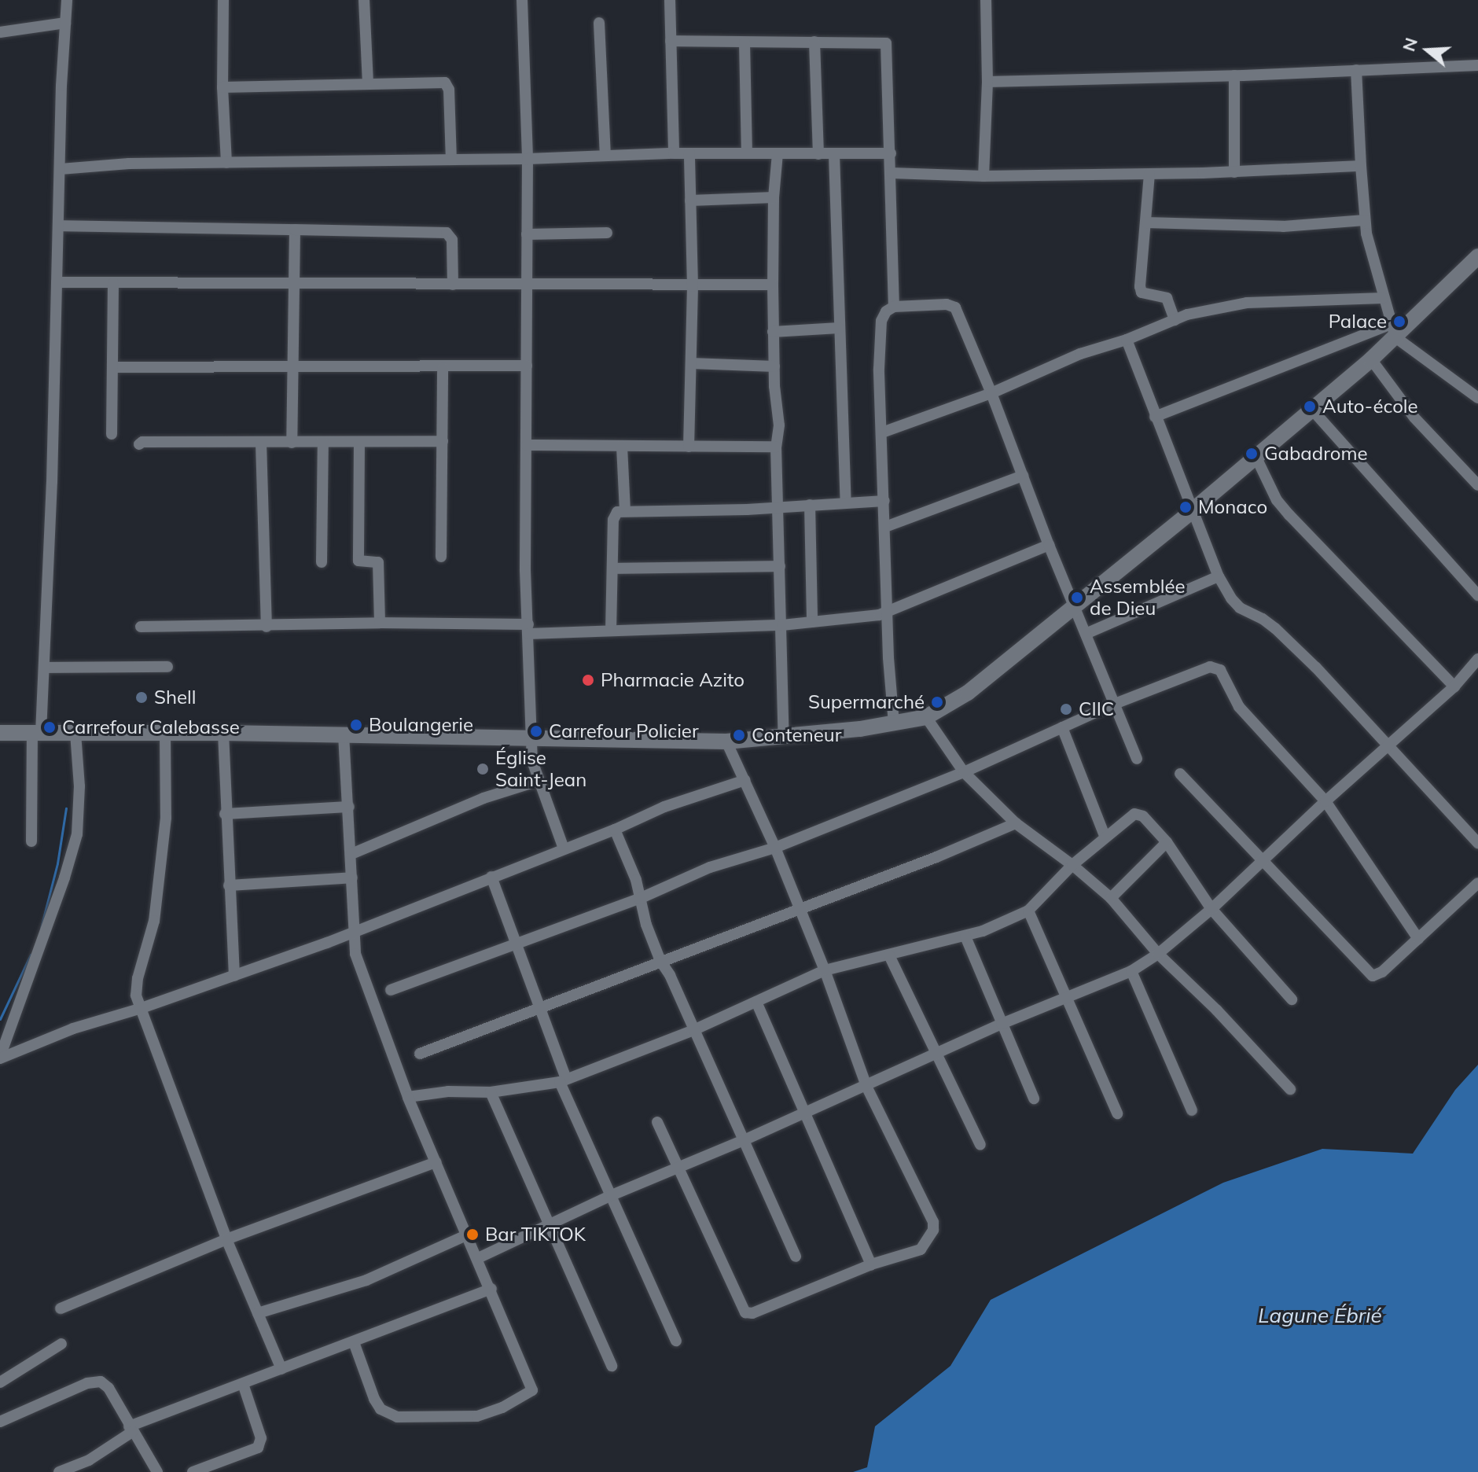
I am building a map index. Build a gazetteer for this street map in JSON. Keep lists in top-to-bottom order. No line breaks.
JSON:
{"water":["Lagune Ébrié"],"places":["Palace","Auto-école","Gabadrome","Monaco","Assemblée de Dieu","Pharmacie Azito","Shell","Supermarché","CIIC","Boulangerie","Carrefour Calebasse","Carrefour Policier","Conteneur","Église Saint-Jean","Bar TIKTOK"],"north":"left"}
